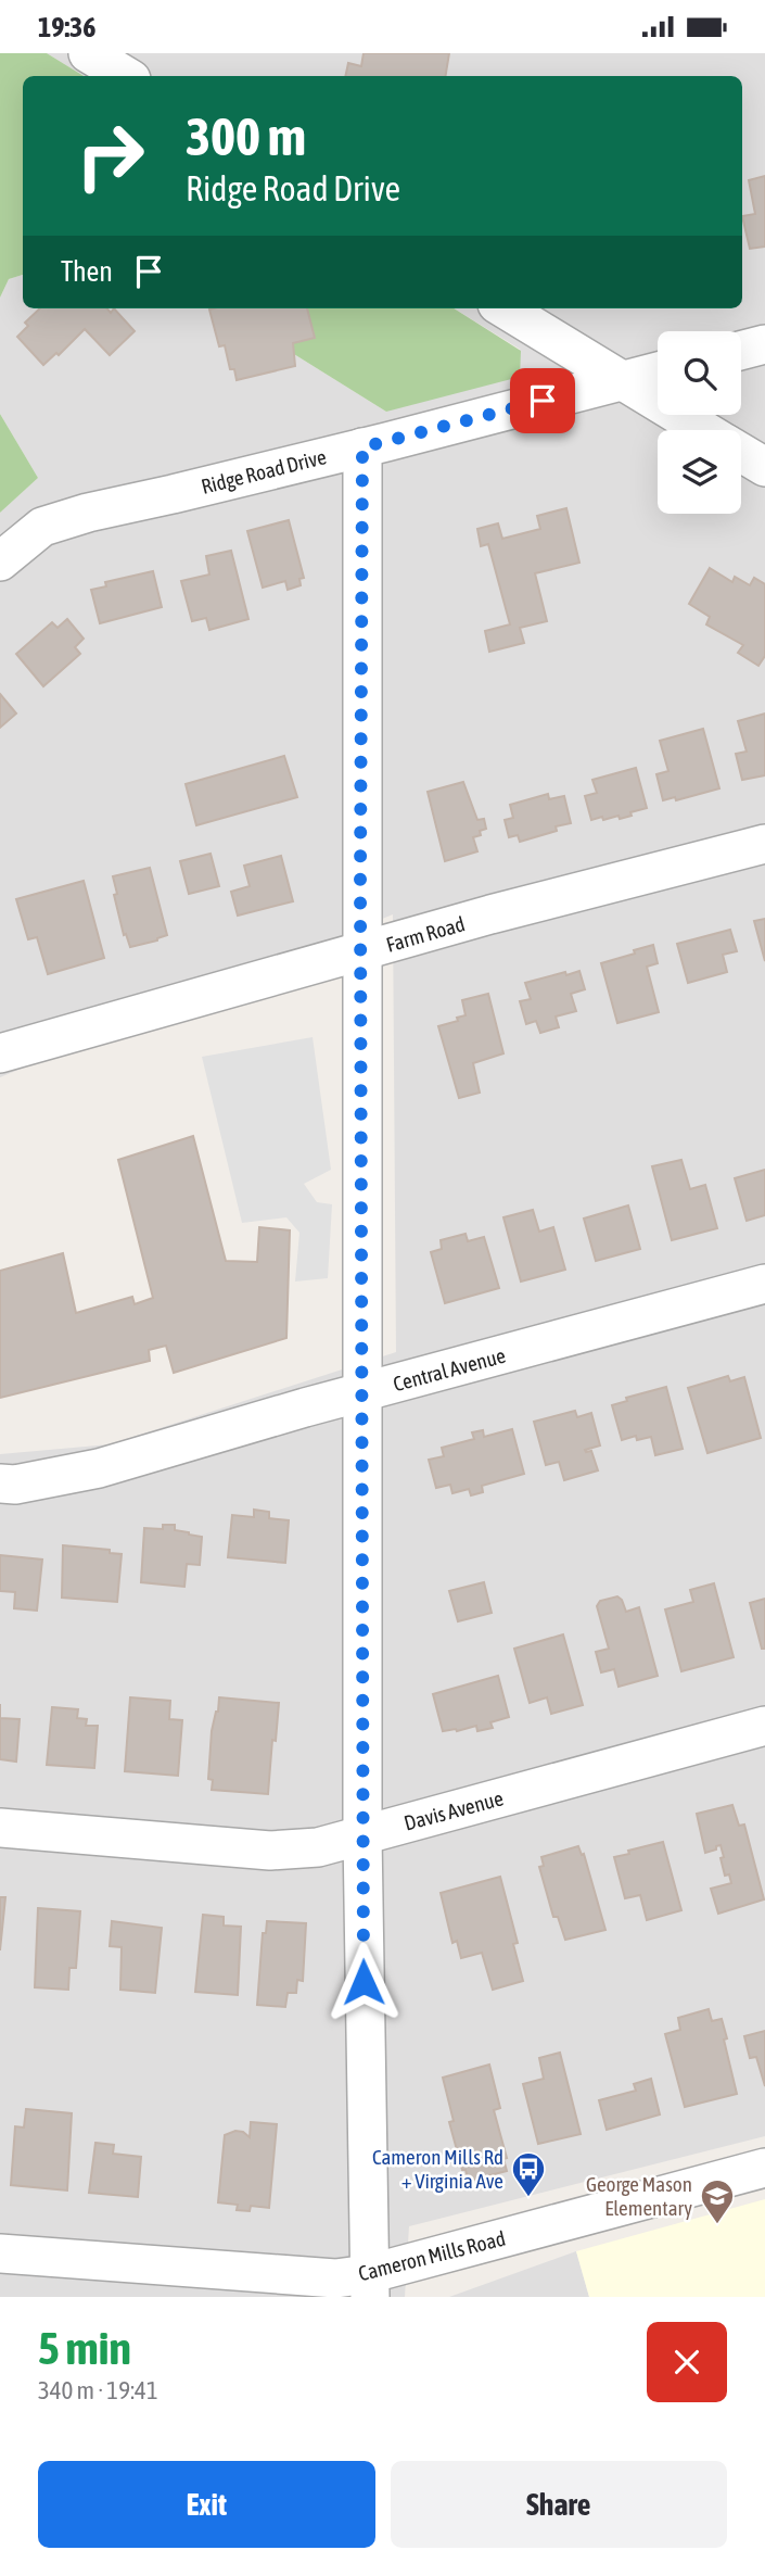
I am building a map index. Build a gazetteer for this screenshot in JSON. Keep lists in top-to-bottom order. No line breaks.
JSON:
{"streets":{"street":["Ridge Road Drive","Farm Road","Central Avenue","Davis Avenue","Cameron Mills Road"]},"places":{"bus stop":["Cameron Mills Rd + Virginia Ave"],"school or university":["George Mason Elementary"]},"page":{"status":"19:36","turn":["300 m","Ridge Road Drive"],"then":"Then","heading":["5 min","340 m · 19:41"],"buttons":["Exit","Share"]}}
